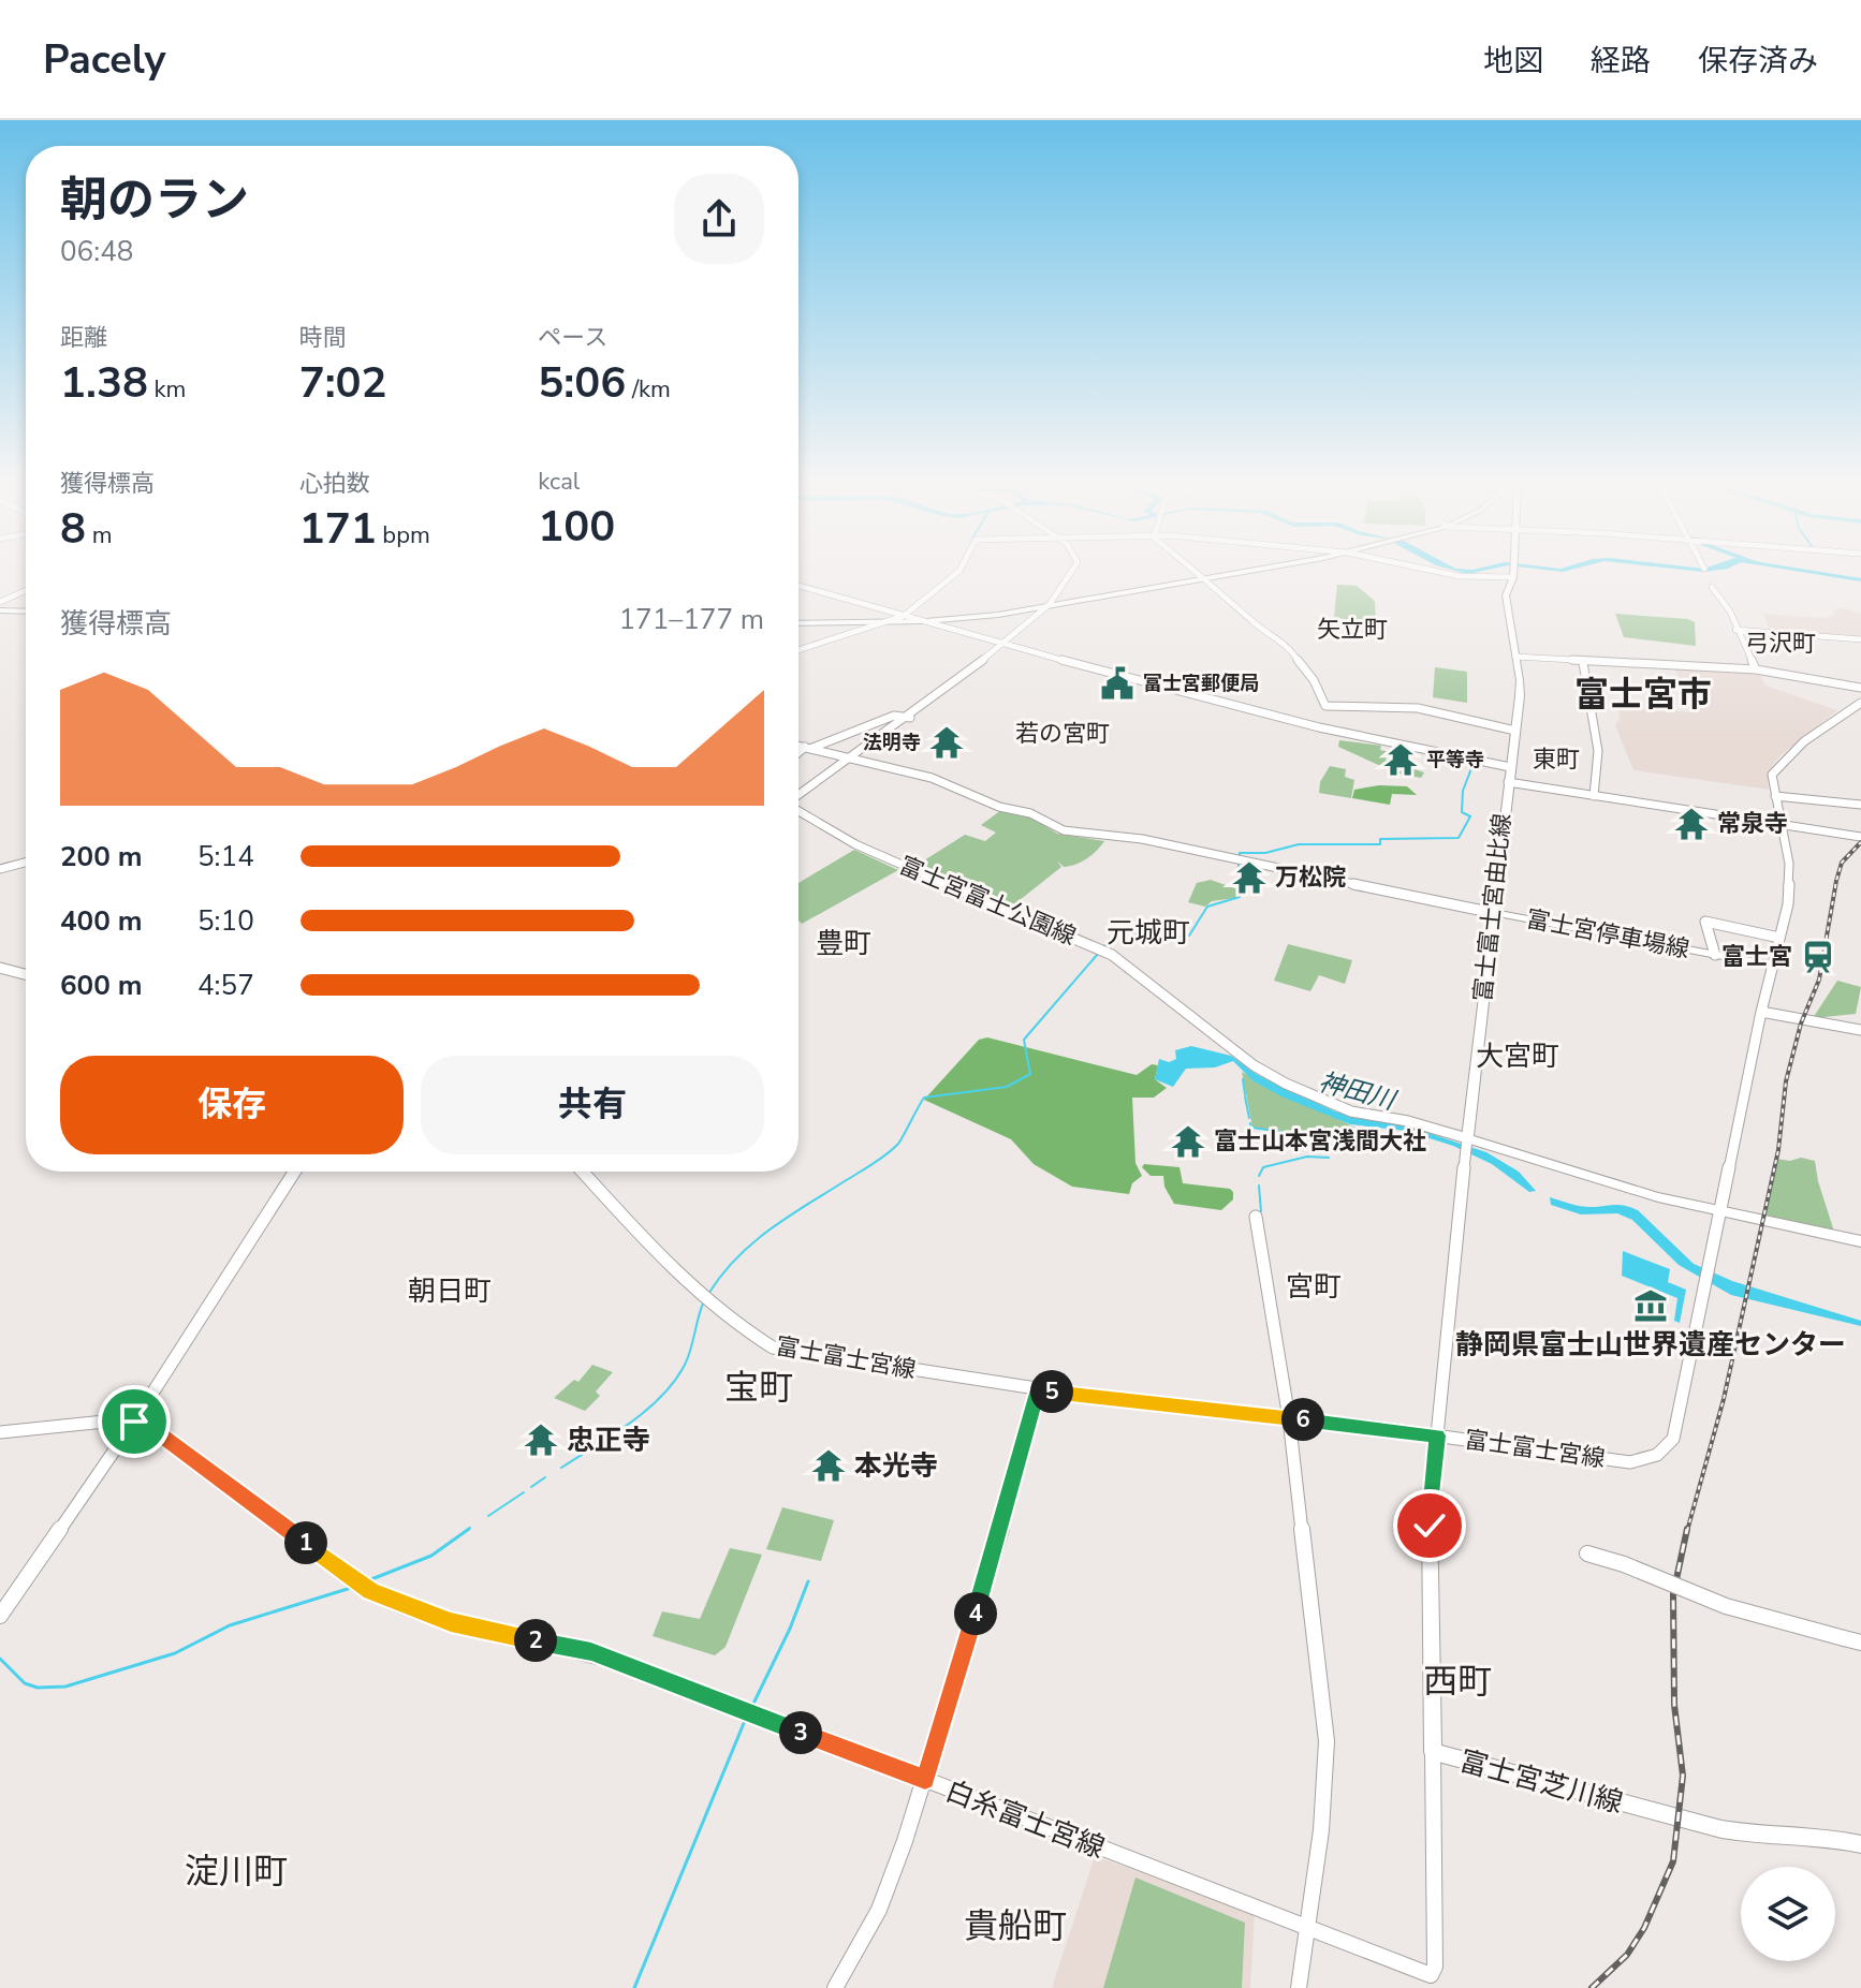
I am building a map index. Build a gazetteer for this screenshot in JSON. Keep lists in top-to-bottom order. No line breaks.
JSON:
{"streets":{"main road":["富士富士宮由比線","富士宮停車場線","富士宮芝川線"],"street":["富士宮富士公園線","富士富士宮線","白糸富士宮線"]},"crossings":[["富士宮富士公園線","富士富士宮由比線"],["富士富士宮由比線","富士宮停車場線"],["富士宮停車場線","富士富士宮線"],["富士富士宮線","富士宮芝川線"],["富士宮芝川線","白糸富士宮線"]],"districts":["矢立町","弓沢町","富士宮市","若の宮町","東町","元城町","豊町","大宮町","宮町","朝日町","宝町","西町","淀川町","貴船町"],"water":["神田川"],"places":{"public building":["富士宮郵便局"],"temple":["法明寺","平等寺","常泉寺","万松院","富士山本宮浅間大社","忠正寺","本光寺"],"station":["富士宮"],"museum":["静岡県富士山世界遺産センター"]},"page":{"header":"Pacely","nav":["地図","経路","保存済み"],"heading":["朝のラン","06:48"],"stats":[["距離","1.38 km"],["時間","7:02"],["ペース","5:06 /km"],["獲得標高","8 m"],["心拍数","171 bpm"],["kcal","100"]],"chart":["獲得標高","171–177 m"],"list":[{"name":"200 m","note":"5:14"},{"name":"400 m","note":"5:10"},{"name":"600 m","note":"4:57"}],"buttons":["保存","共有"],"pins":["5","6","1","4","2","3"]}}
